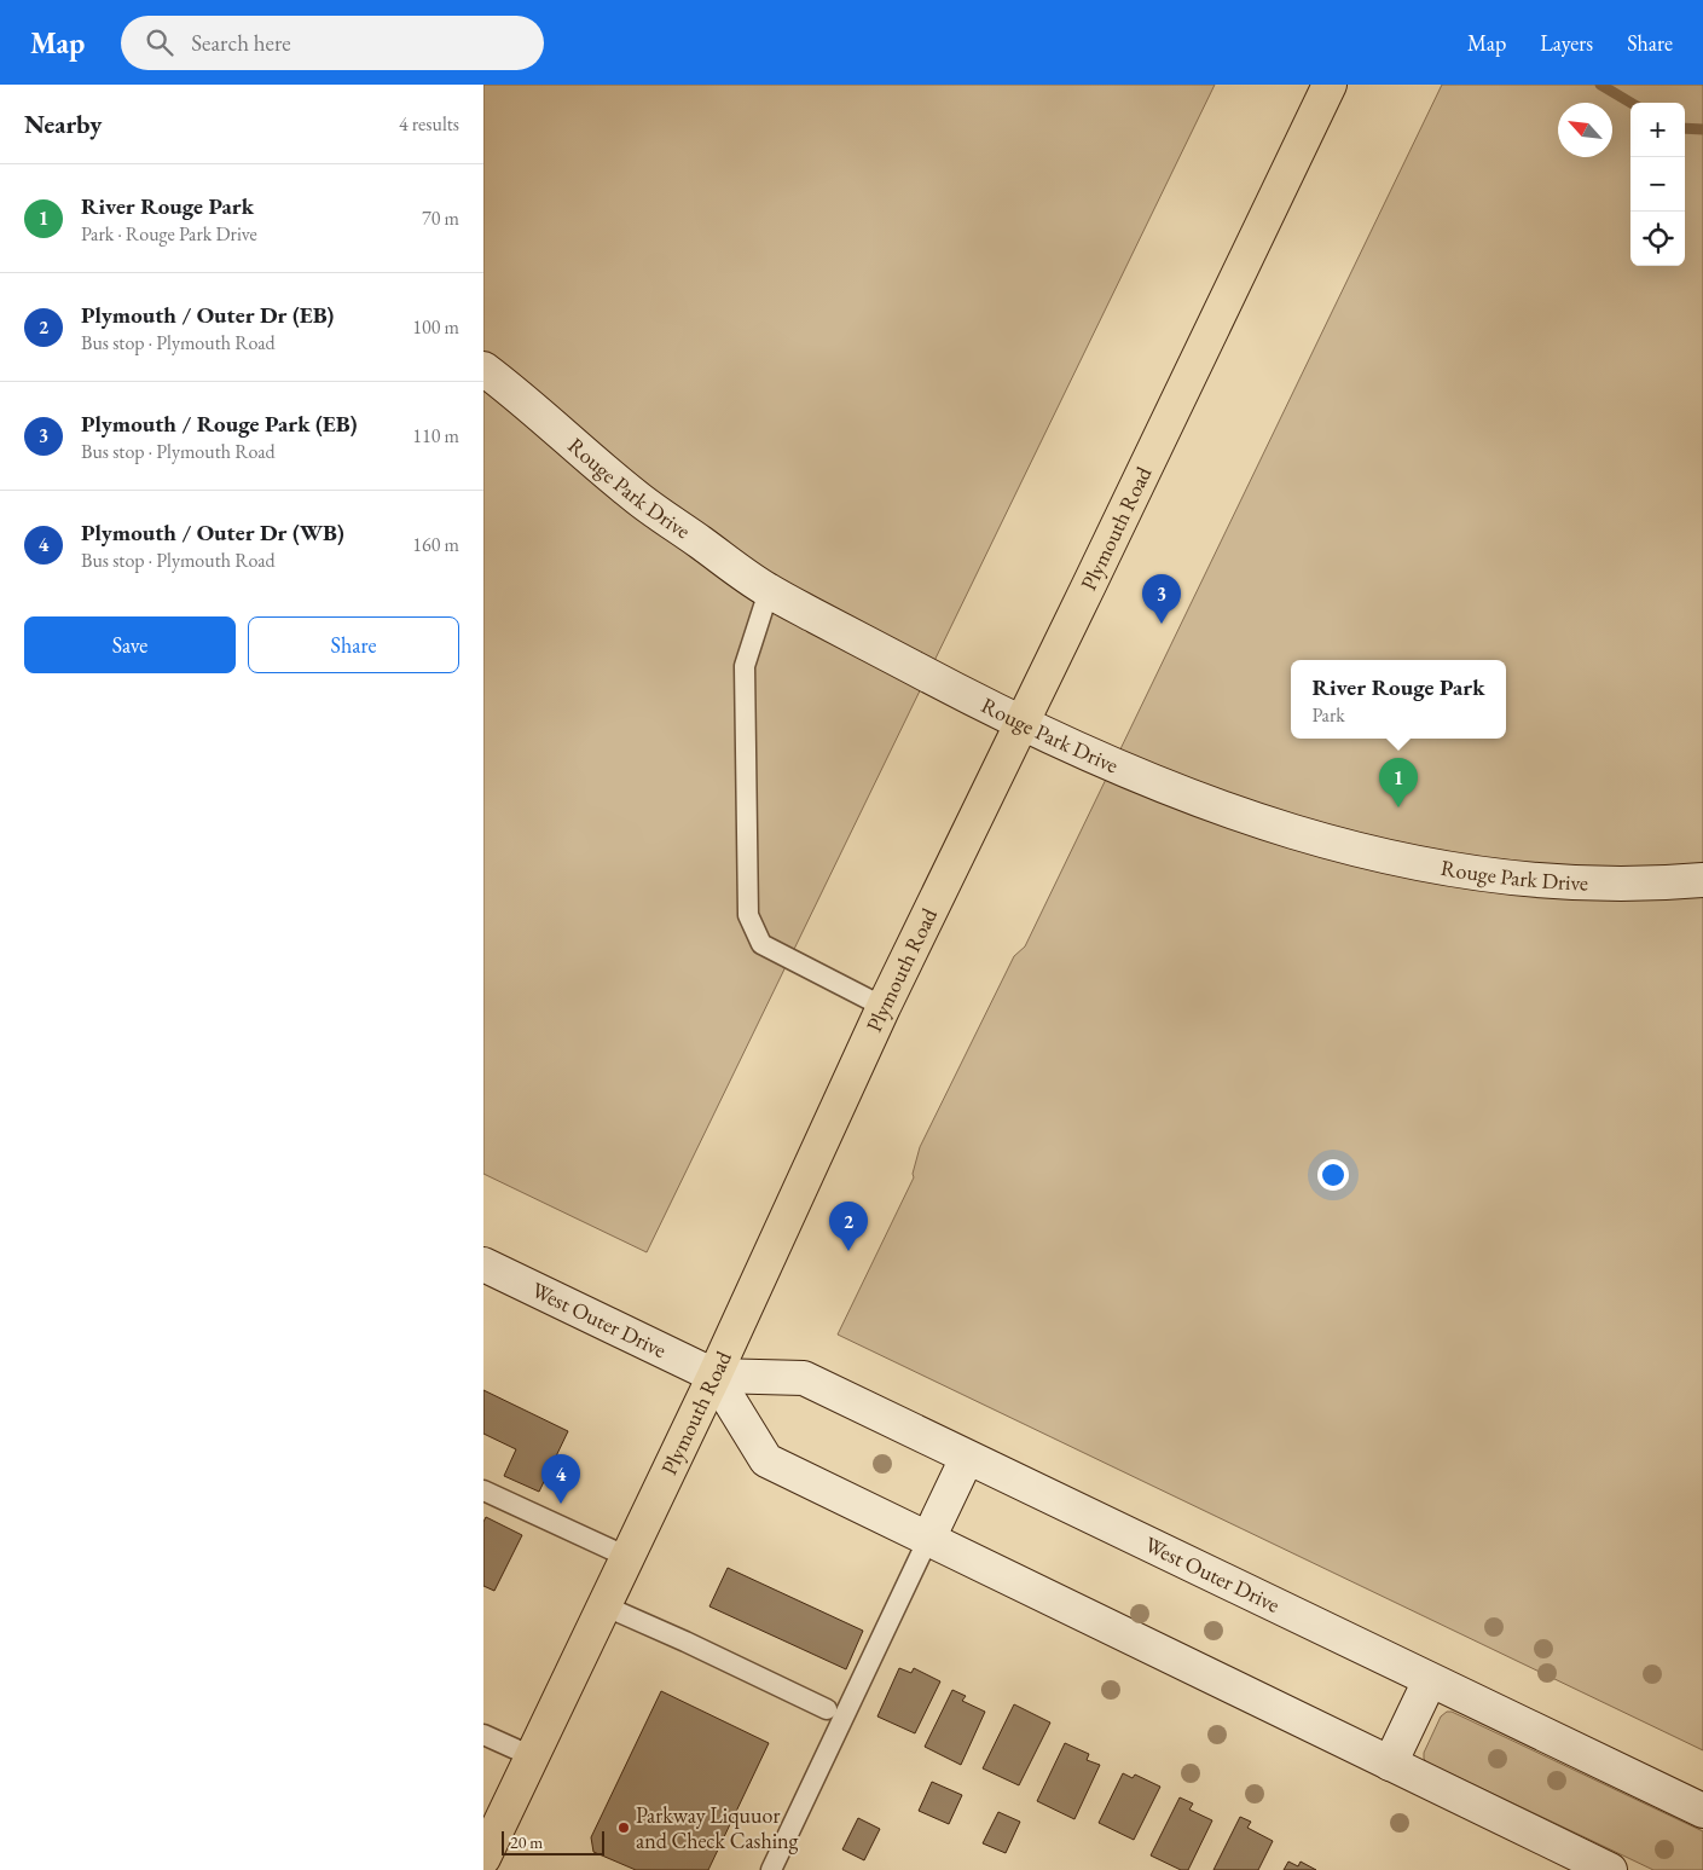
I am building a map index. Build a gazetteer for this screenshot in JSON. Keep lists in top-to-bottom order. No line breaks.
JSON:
{"streets":{"main road":["Rouge Park Drive","Plymouth Road","West Outer Drive"]},"crossings":[["Rouge Park Drive","Plymouth Road"],["Plymouth Road","West Outer Drive"]],"places":["Parkway Liquuor and Check Cashing"],"scale_bar":"20 m","north":"top left","page":{"header":"Map","search":"Search here","nav":["Map","Layers","Share"],"heading":["Nearby","4 results"],"map_buttons":["+","−"],"list":[{"mark":"1","name":"River Rouge Park","note":"Park · Rouge Park Drive","value":"70 m"},{"mark":"2","name":"Plymouth / Outer Dr (EB)","note":"Bus stop · Plymouth Road","value":"100 m"},{"mark":"3","name":"Plymouth / Rouge Park (EB)","note":"Bus stop · Plymouth Road","value":"110 m"},{"mark":"4","name":"Plymouth / Outer Dr (WB)","note":"Bus stop · Plymouth Road","value":"160 m"}],"pins":["3","1","2","4"],"buttons":["Save","Share"],"popup":["River Rouge Park","Park"],"scale":"20 m"}}
